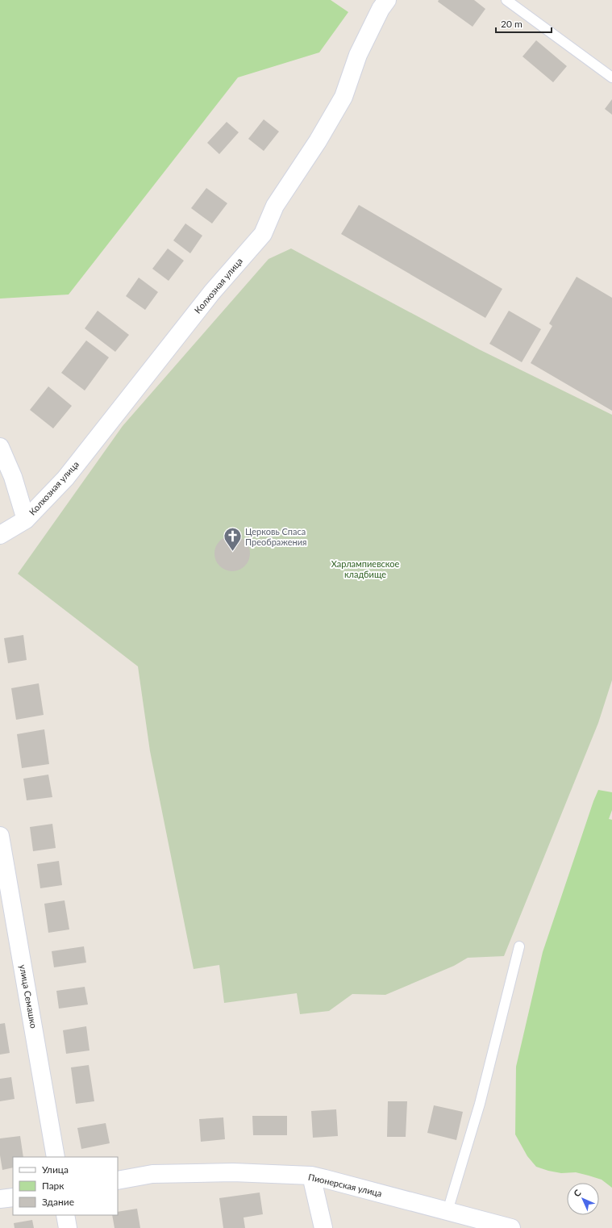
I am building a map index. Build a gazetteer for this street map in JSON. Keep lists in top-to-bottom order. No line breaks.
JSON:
{"streets":{"street":["Колхозная улица","улица Семашко","Пионерская улица"]},"parks":["Харлампиевское кладбище"],"places":{"church":["Церковь Спаса Преображения"]},"legend":["Улица","Парк","Здание"],"scale_bar":"20 m","north":"top left"}
